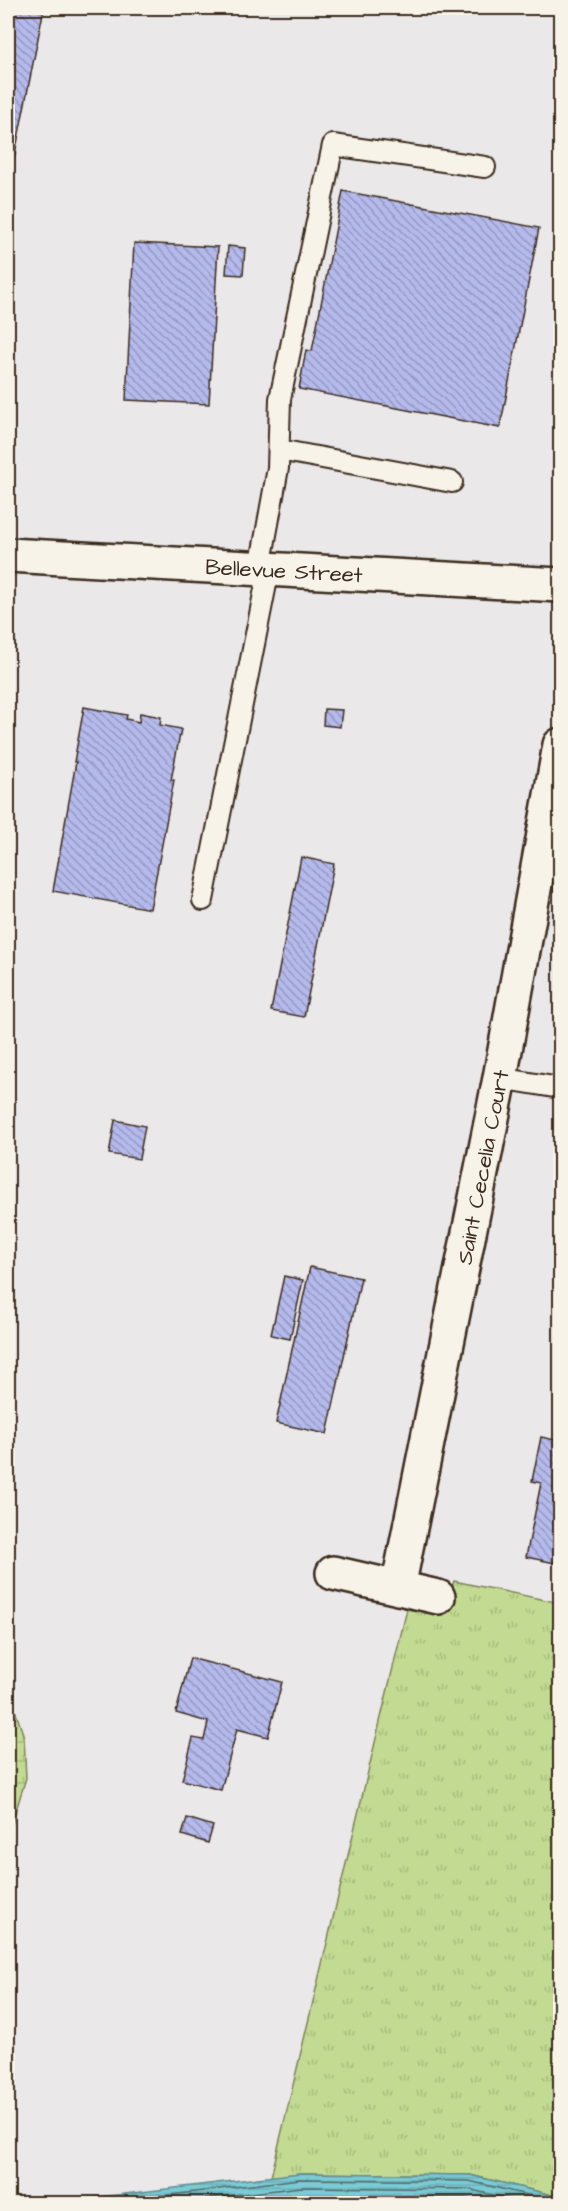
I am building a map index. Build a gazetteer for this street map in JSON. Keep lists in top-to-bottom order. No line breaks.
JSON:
{"streets":{"street":["Bellevue Street","Saint Cecelia Court"]}}
